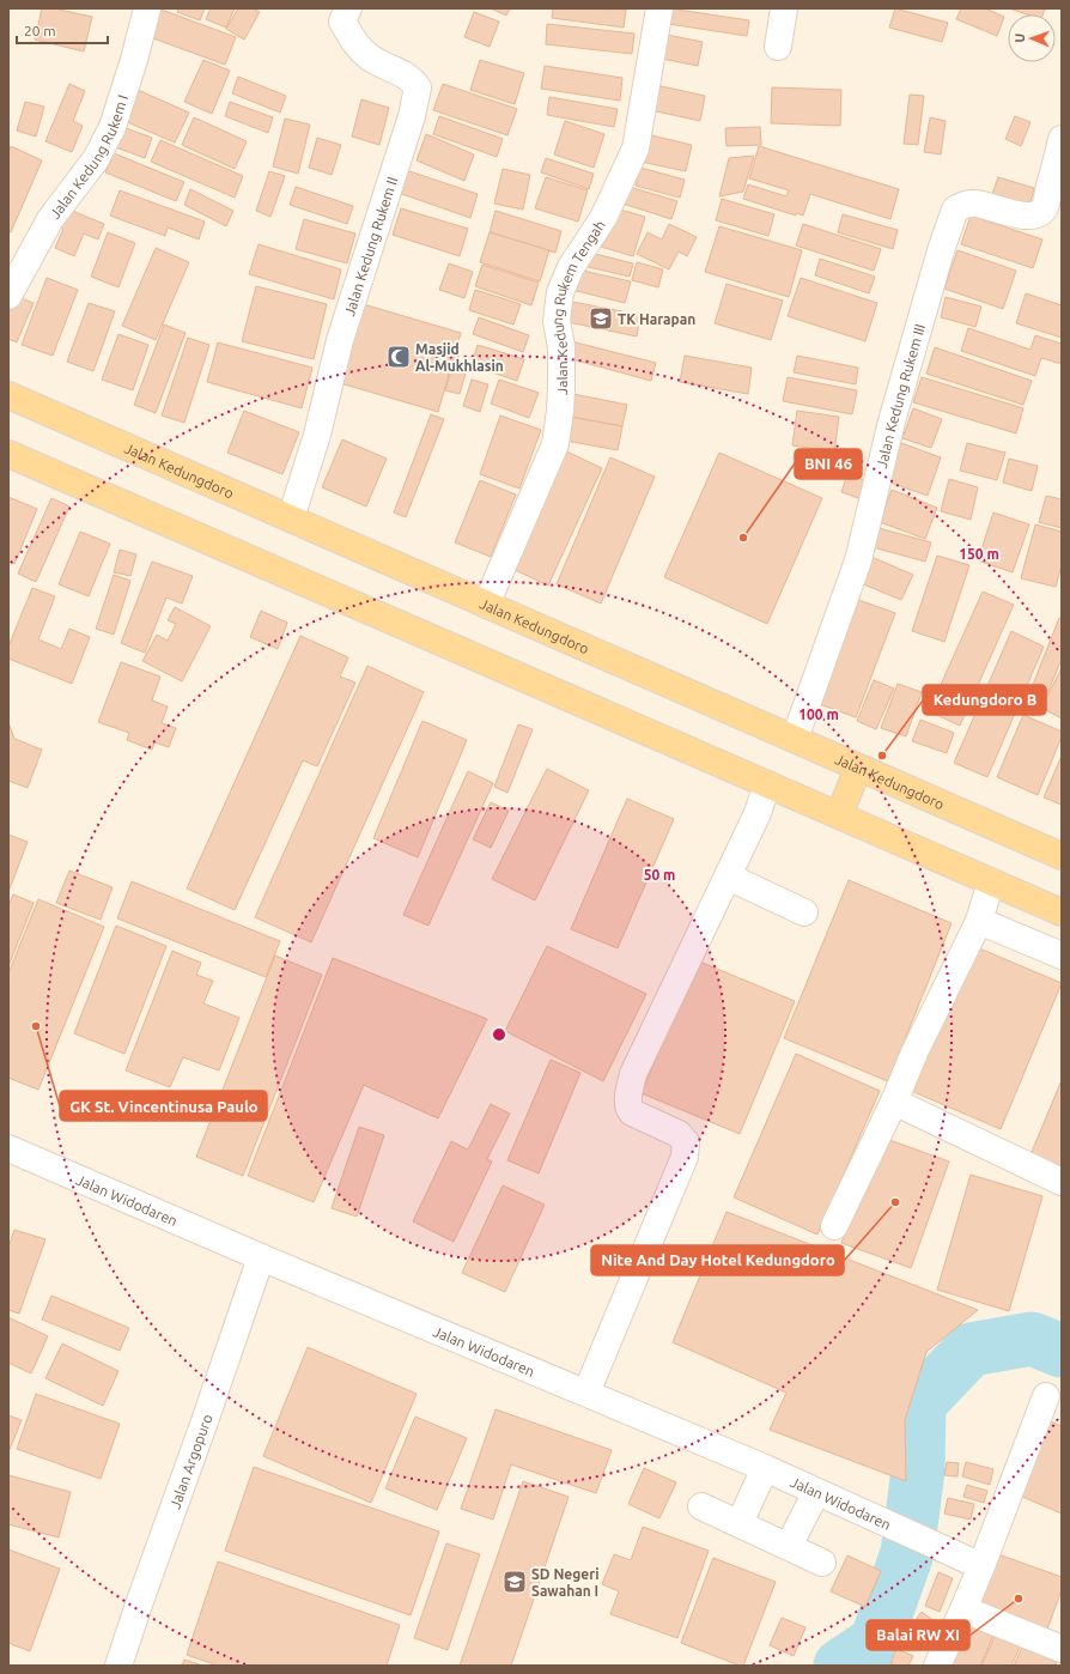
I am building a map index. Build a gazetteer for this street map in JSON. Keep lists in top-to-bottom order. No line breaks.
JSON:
{"streets":{"main road":["Jalan Kedungdoro"],"street":["Jalan Kedung Rukem I","Jalan Kedung Rukem II","Jalan Kedung Rukem Tengah","Jalan Kedung Rukem III","Jalan Widodaren","Jalan Argopuro"]},"crossings":[["Jalan Kedung Rukem II","Jalan Kedungdoro"],["Jalan Kedung Rukem Tengah","Jalan Kedungdoro"],["Jalan Kedung Rukem III","Jalan Kedungdoro"],["Jalan Widodaren","Jalan Argopuro"]],"places":{"school or university":["TK Harapan","SD Negeri Sawahan I"],"mosque":["Masjid Al-Mukhlasin"],"other":["BNI 46","Kedungdoro B","GK St. Vincentinusa Paulo","Nite And Day Hotel Kedungdoro","Balai RW XI"]},"scale_bar":"20 m","north":"left","rings":["150 m","100 m","50 m"]}
